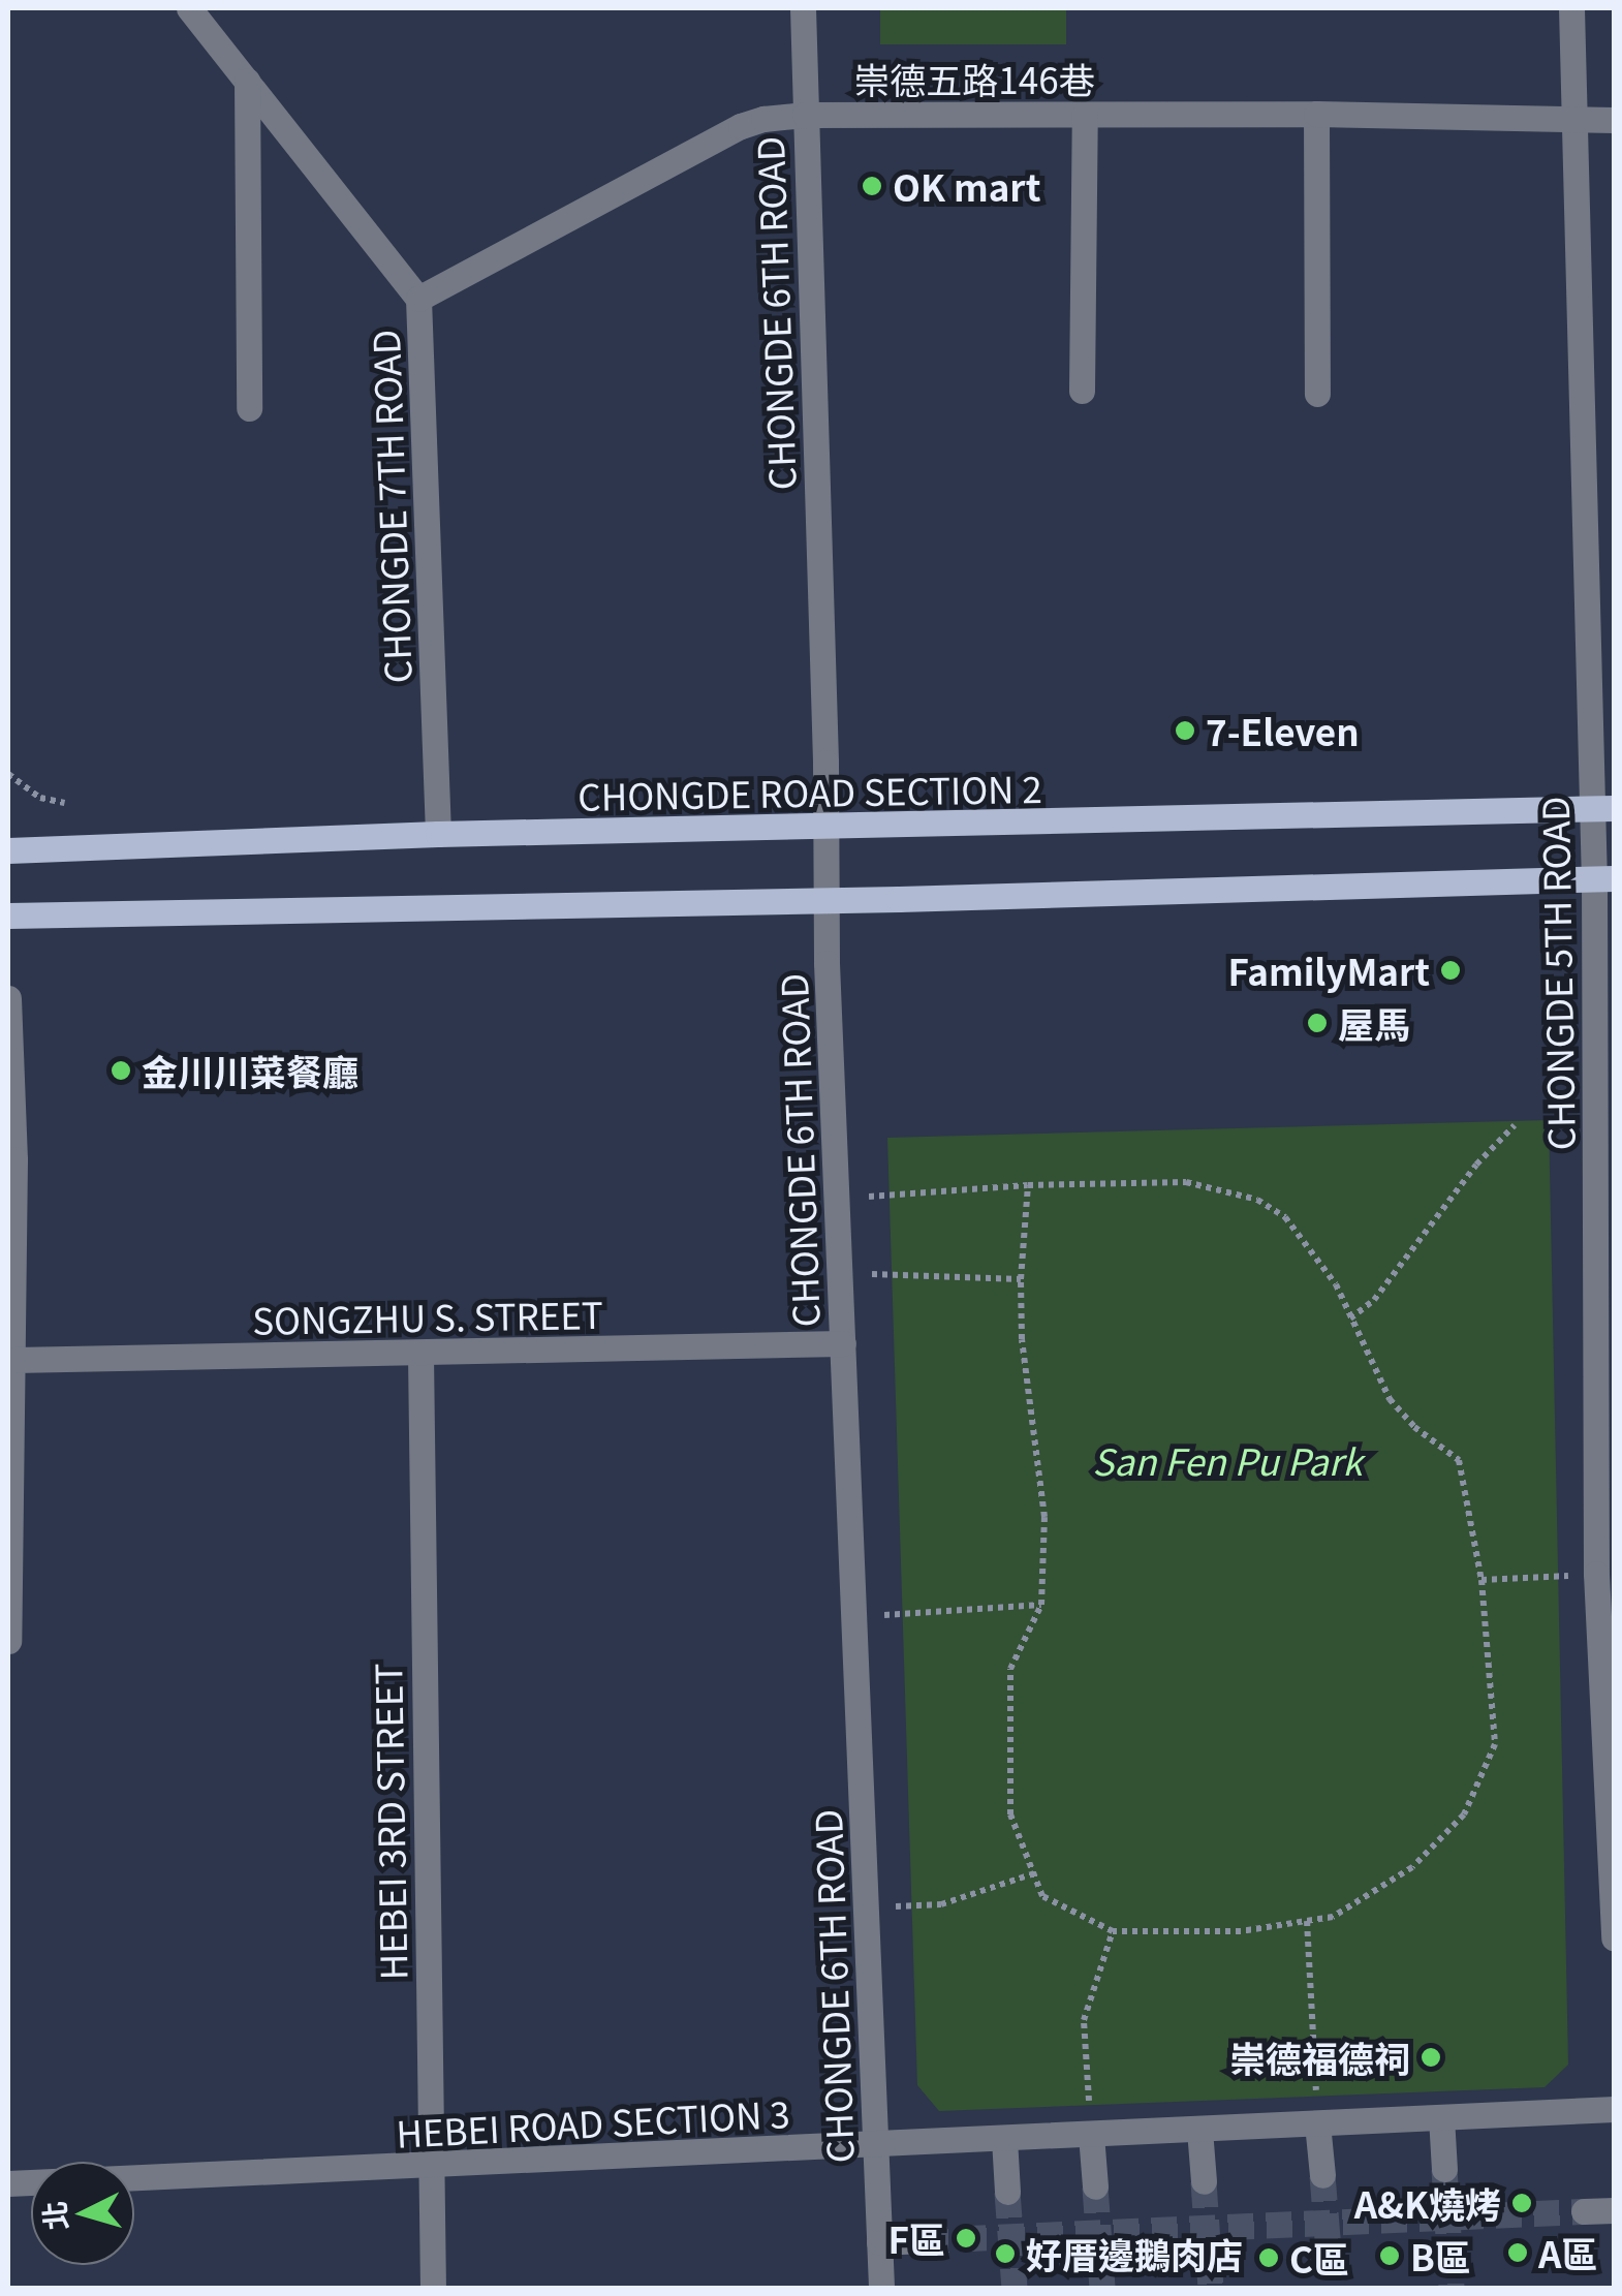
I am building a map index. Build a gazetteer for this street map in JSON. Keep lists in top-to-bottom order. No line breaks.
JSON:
{"streets":{"main road":["CHONGDE ROAD SECTION 2"],"street":["崇德五路146巷","CHONGDE 6TH ROAD","CHONGDE 7TH ROAD","CHONGDE 5TH ROAD","SONGZHU S. STREET","HEBEI 3RD STREET","HEBEI ROAD SECTION 3"]},"crossings":[["崇德五路146巷","CHONGDE 6TH ROAD"],["崇德五路146巷","CHONGDE 7TH ROAD"],["崇德五路146巷","CHONGDE 5TH ROAD"],["CHONGDE 6TH ROAD","CHONGDE ROAD SECTION 2"],["CHONGDE 6TH ROAD","SONGZHU S. STREET"],["CHONGDE 6TH ROAD","HEBEI ROAD SECTION 3"],["CHONGDE 7TH ROAD","CHONGDE ROAD SECTION 2"],["CHONGDE ROAD SECTION 2","CHONGDE 5TH ROAD"],["SONGZHU S. STREET","HEBEI 3RD STREET"],["HEBEI 3RD STREET","HEBEI ROAD SECTION 3"]],"parks":["San Fen Pu Park"],"places":["OK mart","7-Eleven","FamilyMart","屋馬","金川川菜餐廳","崇德福德祠","A&K燒烤","F區","A區","好厝邊鵝肉店","B區","C區"],"north":"left"}
